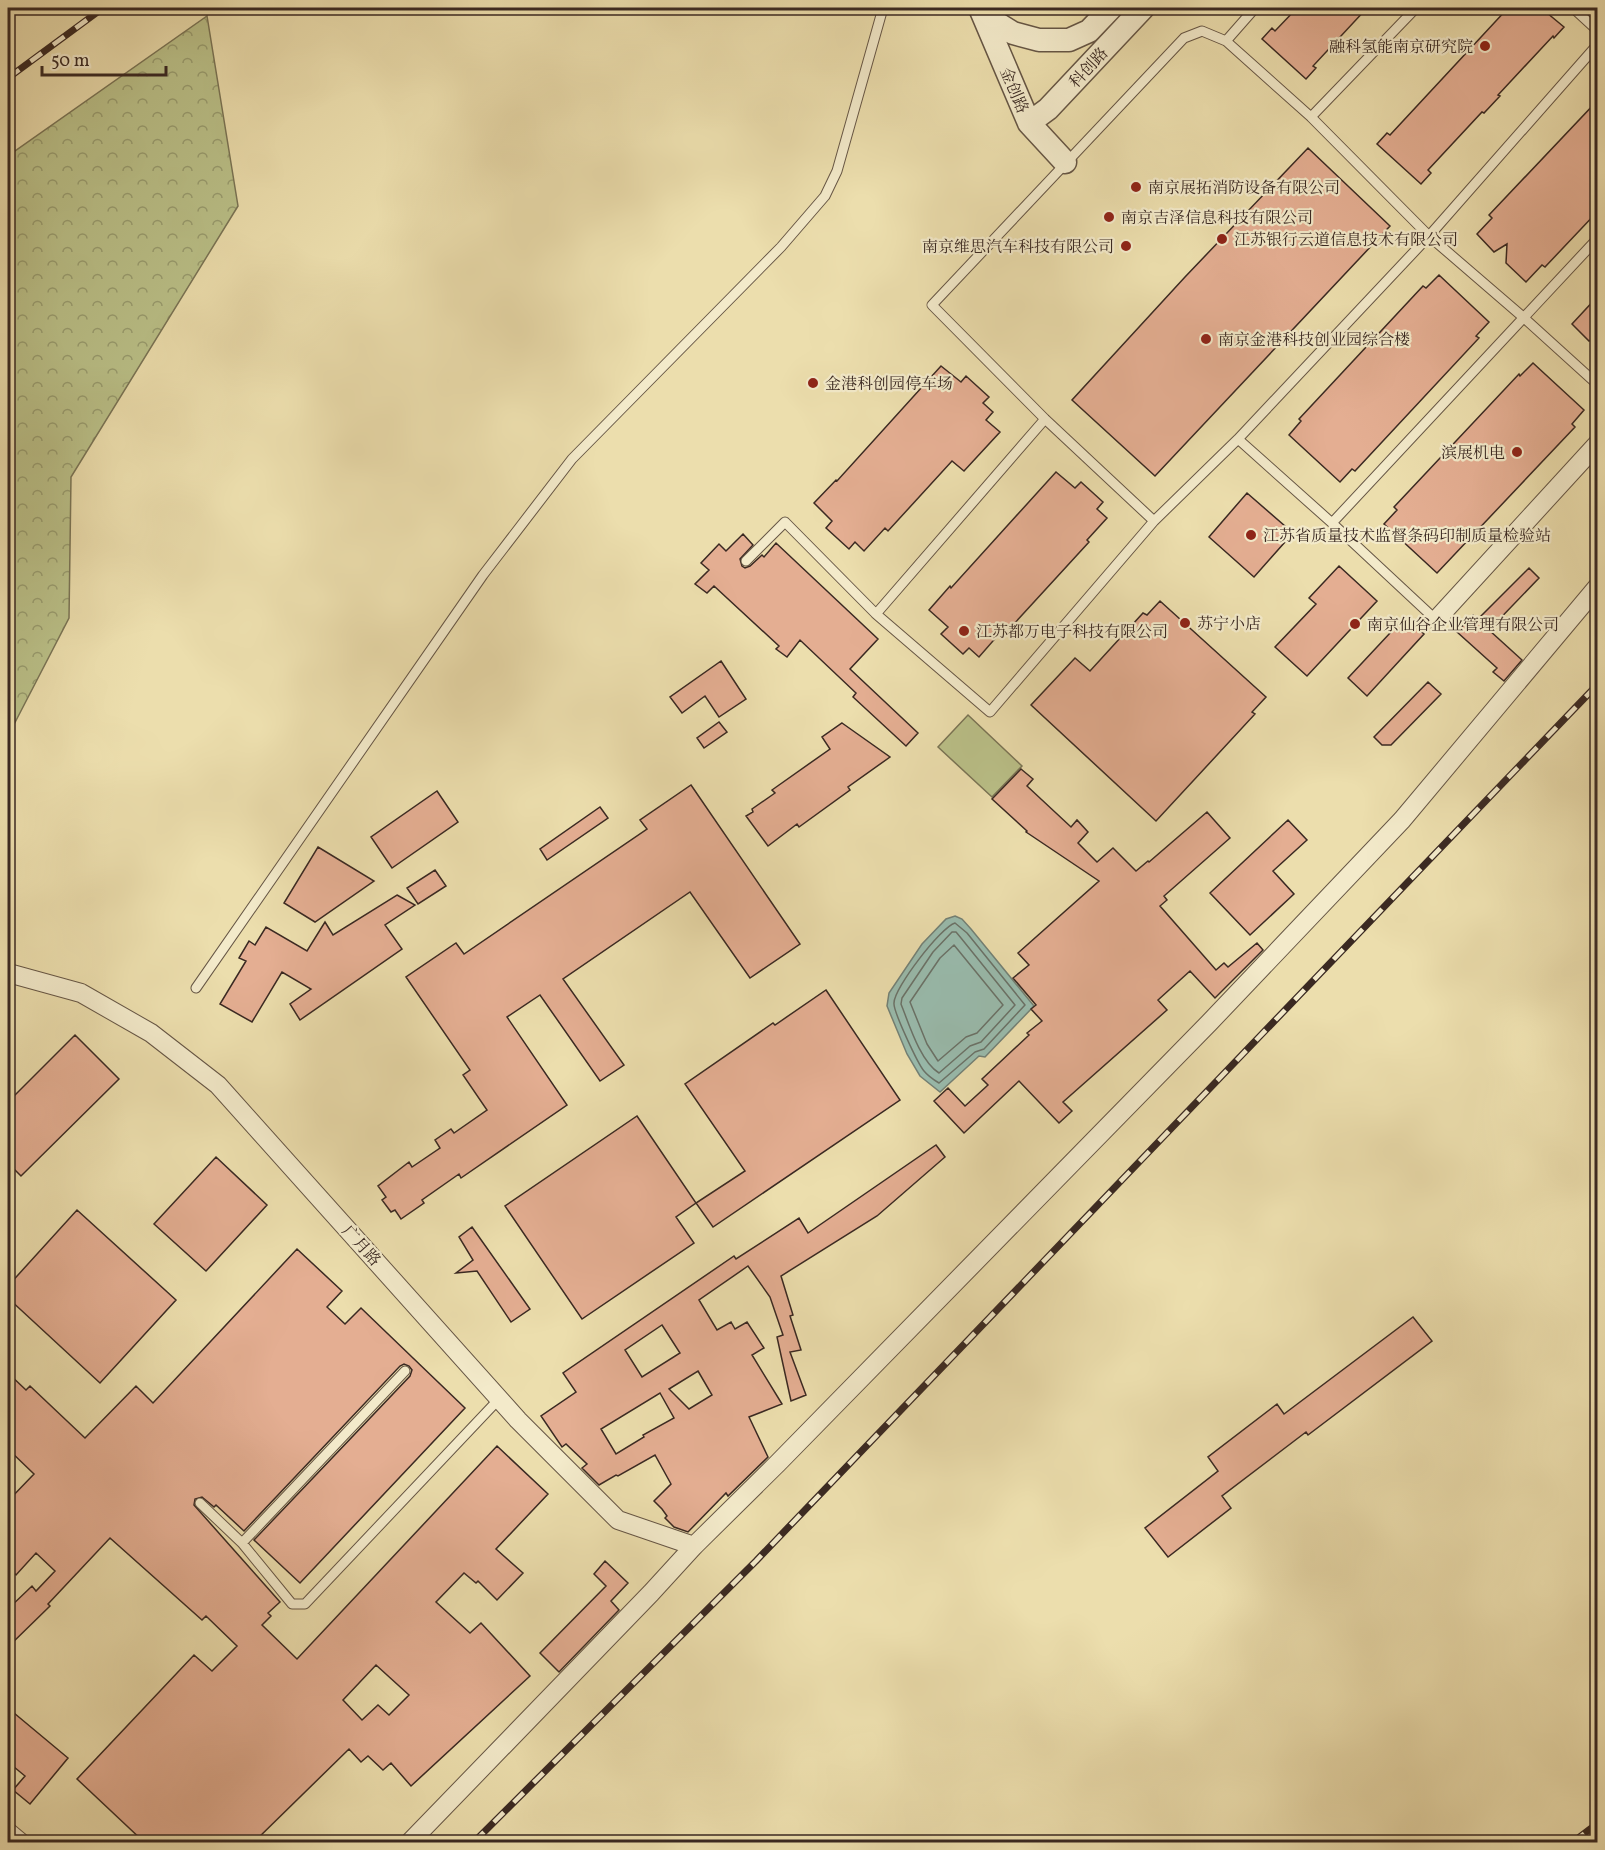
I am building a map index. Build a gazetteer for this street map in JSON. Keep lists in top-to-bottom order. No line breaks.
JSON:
{"streets":{"street":["科创路","金创路","广月路"]},"crossings":[["科创路","金创路"]],"places":["融科氢能南京研究院","南京展拓消防设备有限公司","南京吉泽信息科技有限公司","江苏银行云道信息技术有限公司","南京维思汽车科技有限公司","南京金港科技创业园综合楼","金港科创园停车场","滨展机电","江苏省质量技术监督条码印制质量检验站","苏宁小店","南京仙谷企业管理有限公司","江苏都万电子科技有限公司"],"scale_bar":"50 m"}
